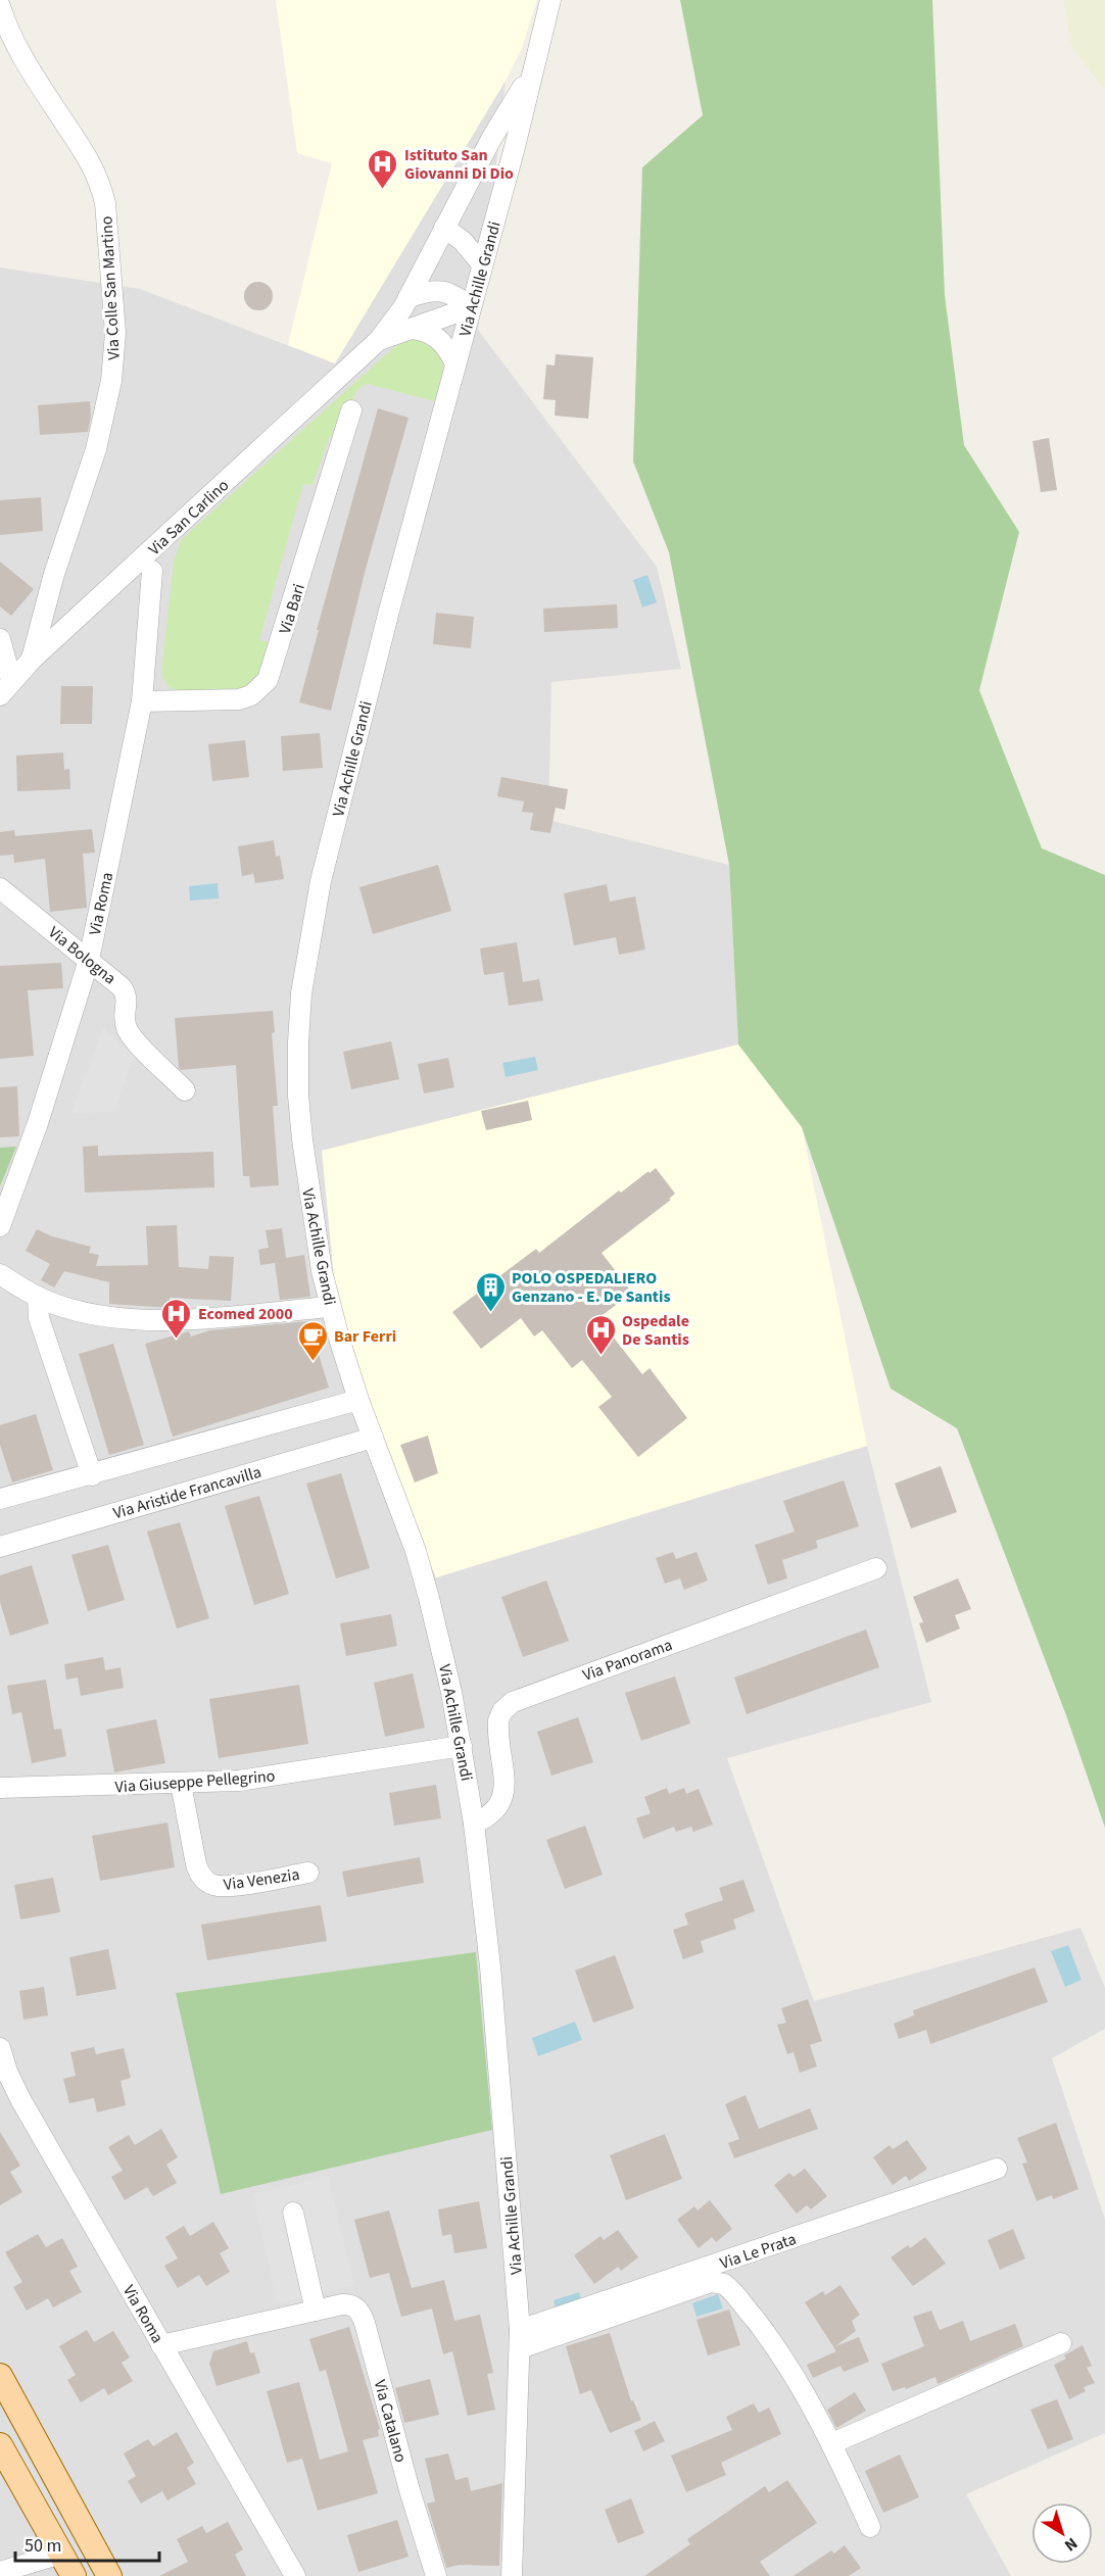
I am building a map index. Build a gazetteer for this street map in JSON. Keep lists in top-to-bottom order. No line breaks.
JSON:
{"streets":{"street":["Via Achille Grandi","Via Colle San Martino","Via San Carlino","Via Bari","Via Roma","Via Bologna","Via Aristide Francavilla","Via Panorama","Via Giuseppe Pellegrino","Via Venezia","Via Le Prata","Via Catalano"]},"crossings":[["Via Achille Grandi","Via San Carlino"],["Via Achille Grandi","Via Aristide Francavilla"],["Via Achille Grandi","Via Panorama"],["Via Achille Grandi","Via Giuseppe Pellegrino"],["Via Achille Grandi","Via Le Prata"],["Via Colle San Martino","Via San Carlino"],["Via Bari","Via Roma"],["Via Roma","Via Bologna"],["Via Roma","Via Catalano"],["Via Giuseppe Pellegrino","Via Venezia"]],"places":{"hospital":["Istituto San Giovanni Di Dio","Ecomed 2000","Ospedale De Santis"],"building":["POLO OSPEDALIERO Genzano - E. De Santis"],"cafe":["Bar Ferri"]},"scale_bar":"50 m","north":"bottom right"}
